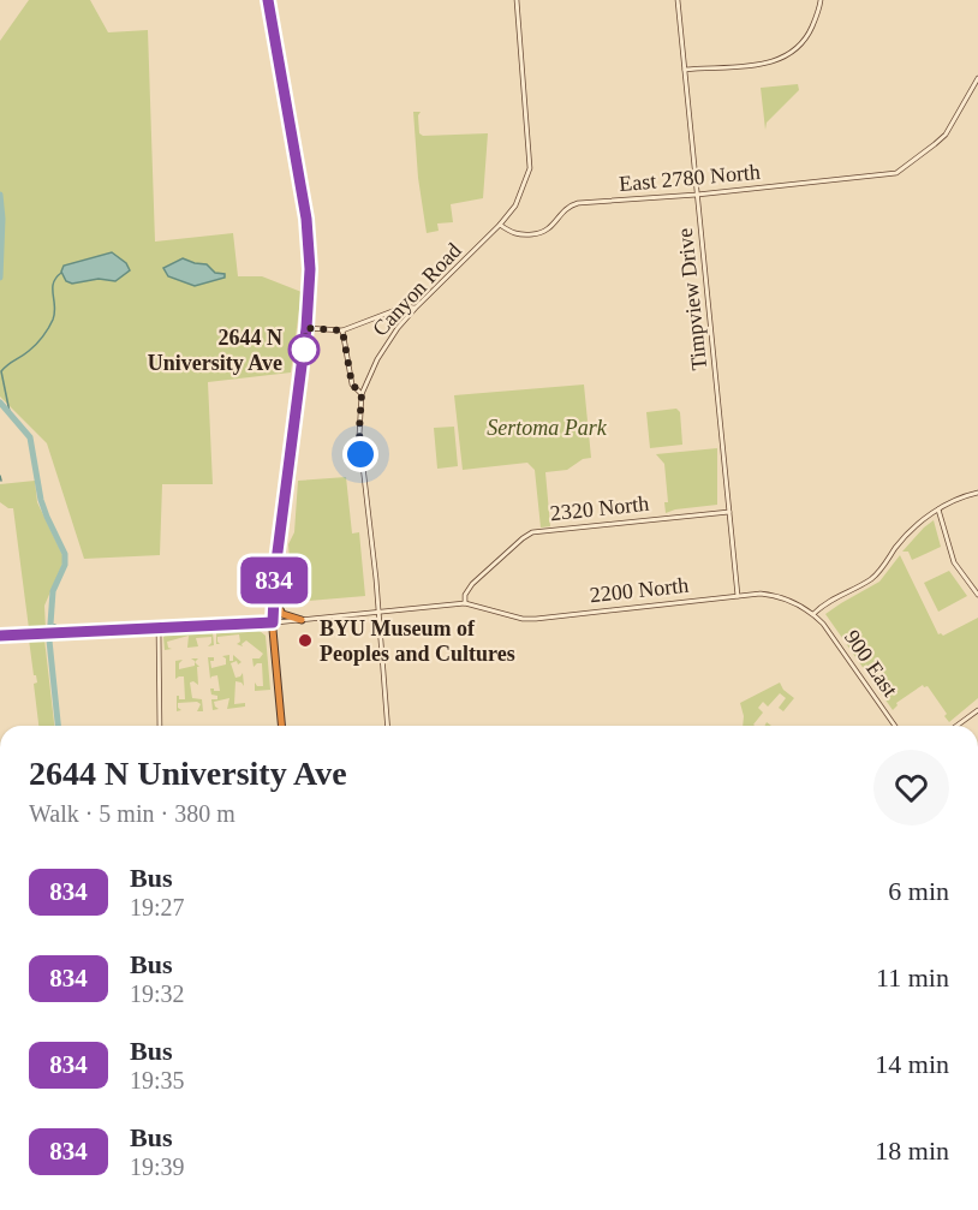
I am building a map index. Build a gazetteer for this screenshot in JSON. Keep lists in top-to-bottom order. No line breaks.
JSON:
{"streets":{"street":["East 2780 North","Canyon Road","Timpview Drive","2320 North","2200 North","900 East"]},"crossings":[["East 2780 North","Canyon Road"],["East 2780 North","Timpview Drive"],["Timpview Drive","2320 North"],["Timpview Drive","2200 North"],["2320 North","2200 North"],["2200 North","900 East"]],"parks":["Sertoma Park"],"places":["2644 N University Ave","BYU Museum of Peoples and Cultures"],"lines":["bus line 834"],"page":{"on_map":"834","heading":["2644 N University Ave","Walk · 5 min · 380 m"],"list":[{"mark":"834","name":"Bus","note":"19:27","value":"6 min"},{"mark":"834","name":"Bus","note":"19:32","value":"11 min"},{"mark":"834","name":"Bus","note":"19:35","value":"14 min"},{"mark":"834","name":"Bus","note":"19:39","value":"18 min"}]}}
